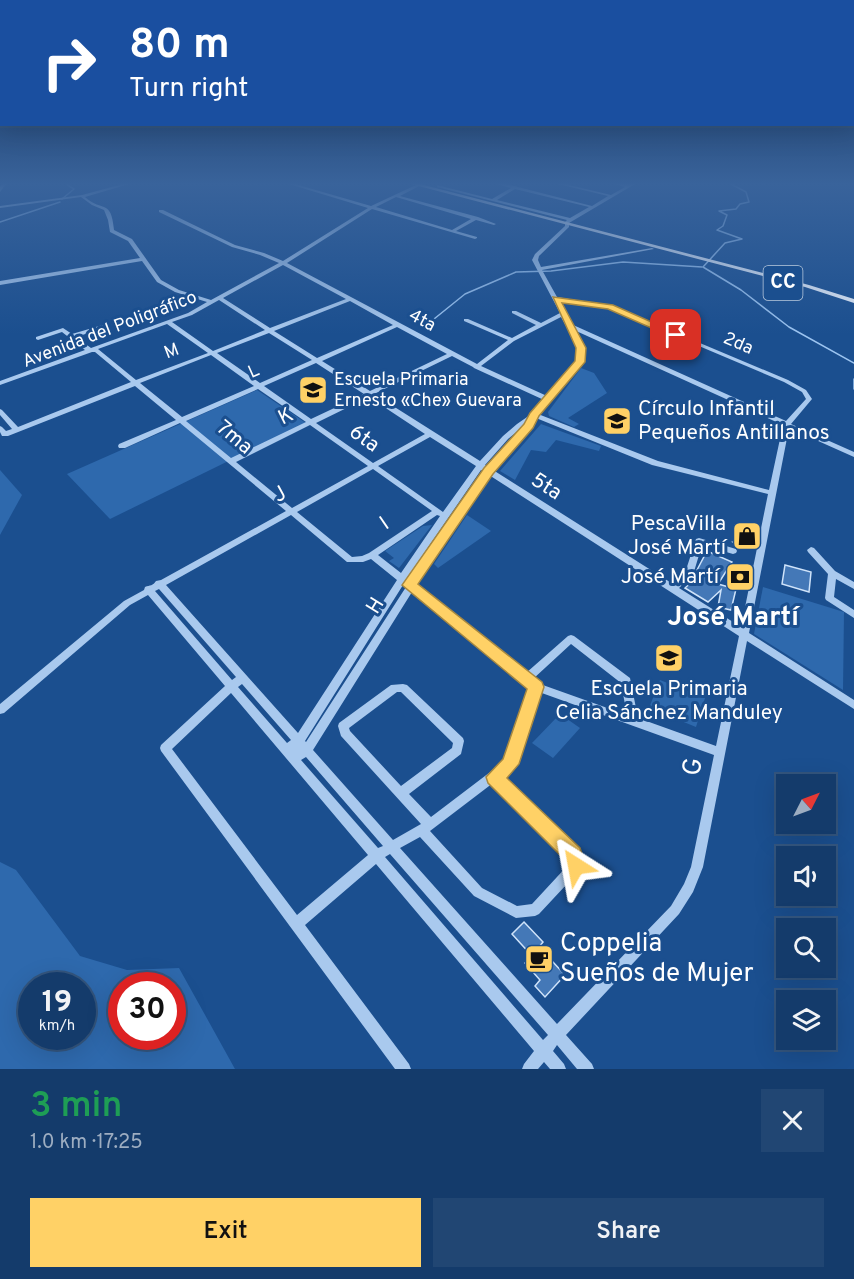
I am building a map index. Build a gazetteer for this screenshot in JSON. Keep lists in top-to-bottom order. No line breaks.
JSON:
{"streets":{"main road":["CC"],"street":["4ta","Avenida del Poligráfico","2da","M","L","K","7ma","6ta","5ta","J","I","H","G"]},"crossings":[["4ta","Avenida del Poligráfico"],["4ta","M"],["4ta","L"],["4ta","K"],["4ta","H"],["Avenida del Poligráfico","7ma"],["Avenida del Poligráfico","6ta"],["Avenida del Poligráfico","5ta"],["2da","H"],["2da","G"],["M","7ma"],["M","6ta"],["M","5ta"],["L","7ma"],["L","6ta"],["L","5ta"],["K","7ma"],["K","6ta"],["K","5ta"],["7ma","J"],["7ma","I"],["6ta","J"],["6ta","I"],["6ta","H"],["5ta","J"],["5ta","H"],["5ta","G"],["I","H"]],"districts":["José Martí"],"places":{"school or university":["Escuela Primaria Ernesto «Che» Guevara","Círculo Infantil Pequeños Antillanos","Escuela Primaria Celia Sánchez Manduley"],"shop":["PescaVilla José Martí"],"bank":["José Martí"],"cafe":["Coppelia Sueños de Mujer"]},"north":"top right","page":{"turn":["80 m","Turn right"],"speed":"19 km/h","limit":"30","heading":["3 min","1.0 km · 17:25"],"buttons":["Exit","Share"]}}
